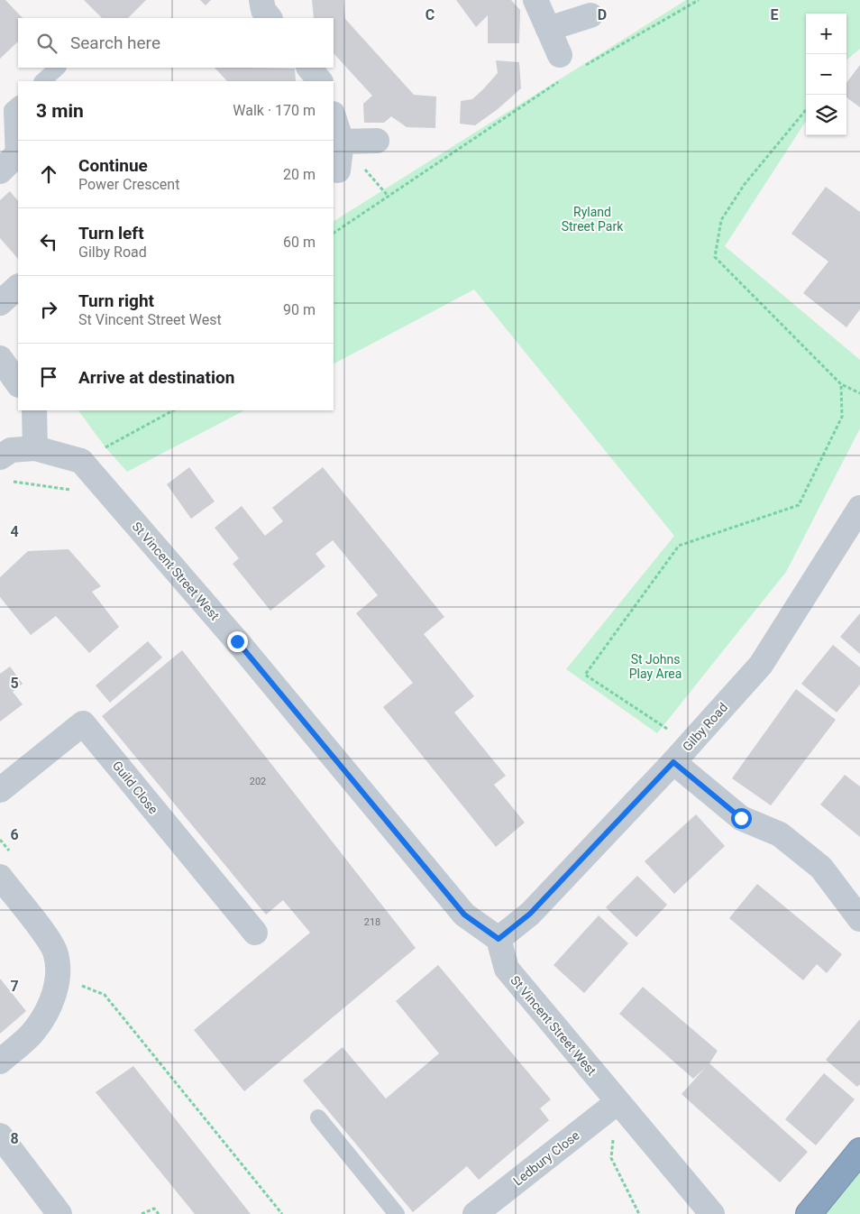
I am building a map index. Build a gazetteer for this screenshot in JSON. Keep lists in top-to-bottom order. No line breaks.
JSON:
{"streets":{"street":["St Vincent Street West","Gilby Road","Guild Close","Ledbury Close"]},"crossings":[["St Vincent Street West","Gilby Road"],["St Vincent Street West","Ledbury Close"]],"parks":["Ryland Street Park","St Johns Play Area"],"house_numbers":["202","218"],"page":{"map_buttons":["+","−"],"search":"Search here","heading":["3 min","Walk · 170 m"],"list":[["Continue","Power Crescent","20 m"],["Turn left","Gilby Road","60 m"],["Turn right","St Vincent Street West","90 m"],"Arrive at destination"]},"grid":{"columns":["C","D","E"],"rows":["4","5","6","7","8"]}}
